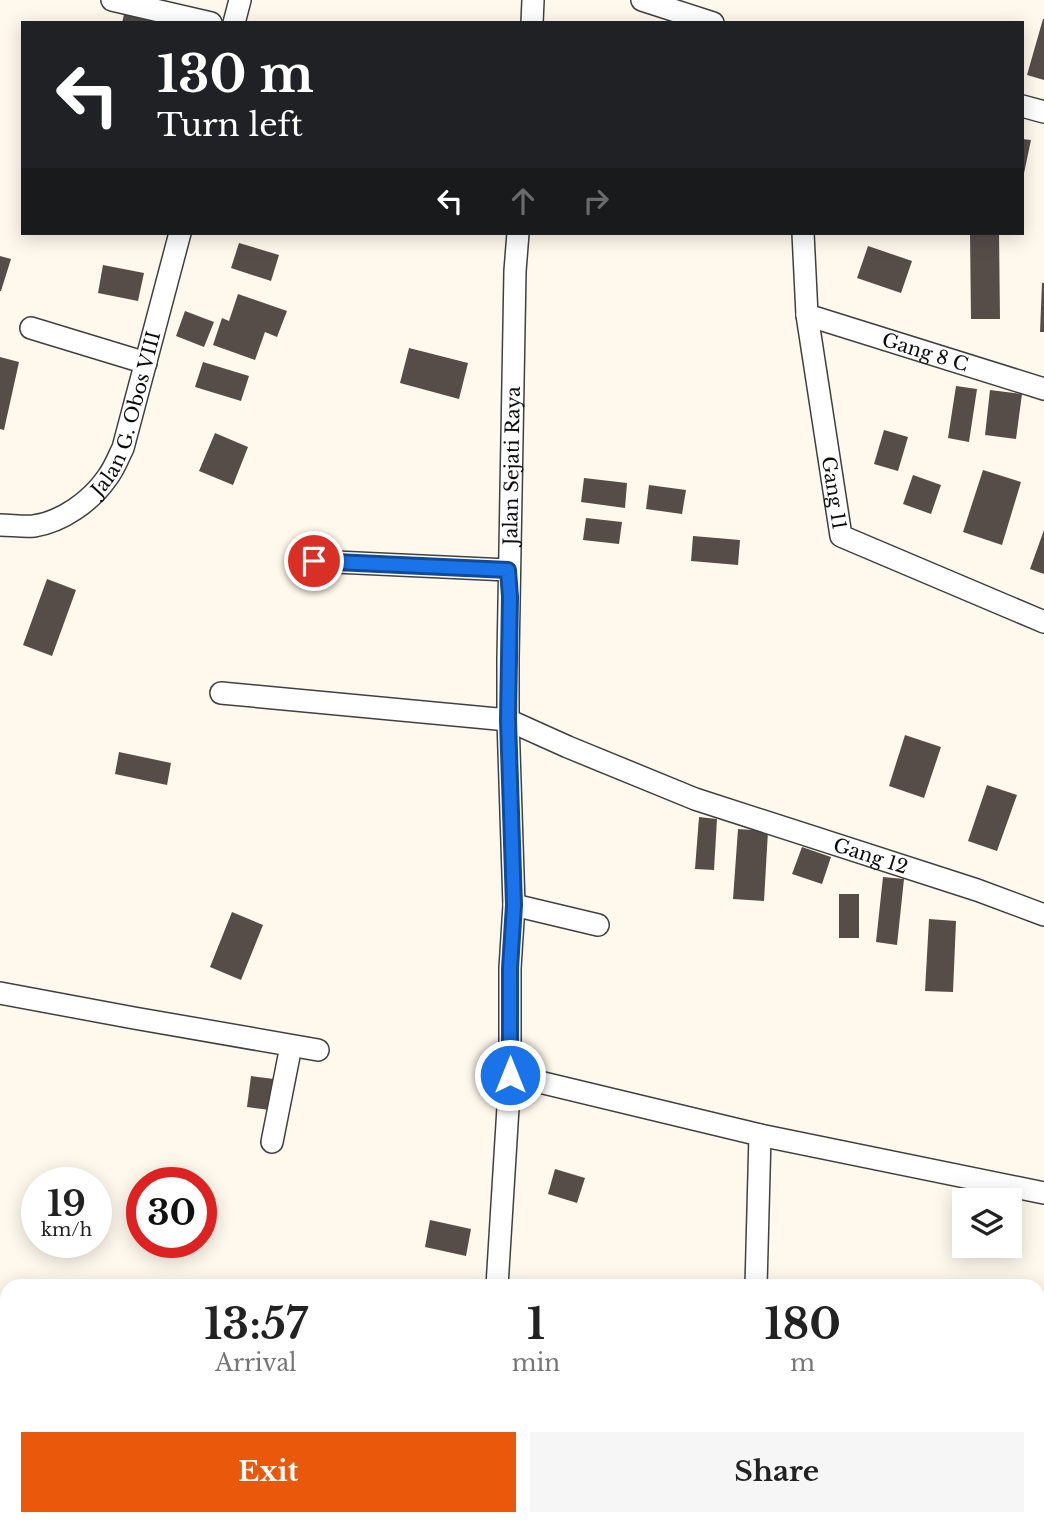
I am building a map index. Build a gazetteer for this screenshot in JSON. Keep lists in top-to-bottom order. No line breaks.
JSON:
{"streets":{"street":["Gang 8 C","Jalan G. Obos VIII","Jalan Sejati Raya","Gang 11","Gang 12"]},"crossings":[["Gang 8 C","Gang 11"],["Jalan Sejati Raya","Gang 12"]],"page":{"turn":["130 m","Turn left"],"speed":"19 km/h","limit":"30","eta":["13:57","Arrival","1","min","180","m"],"buttons":["Exit","Share"]}}
